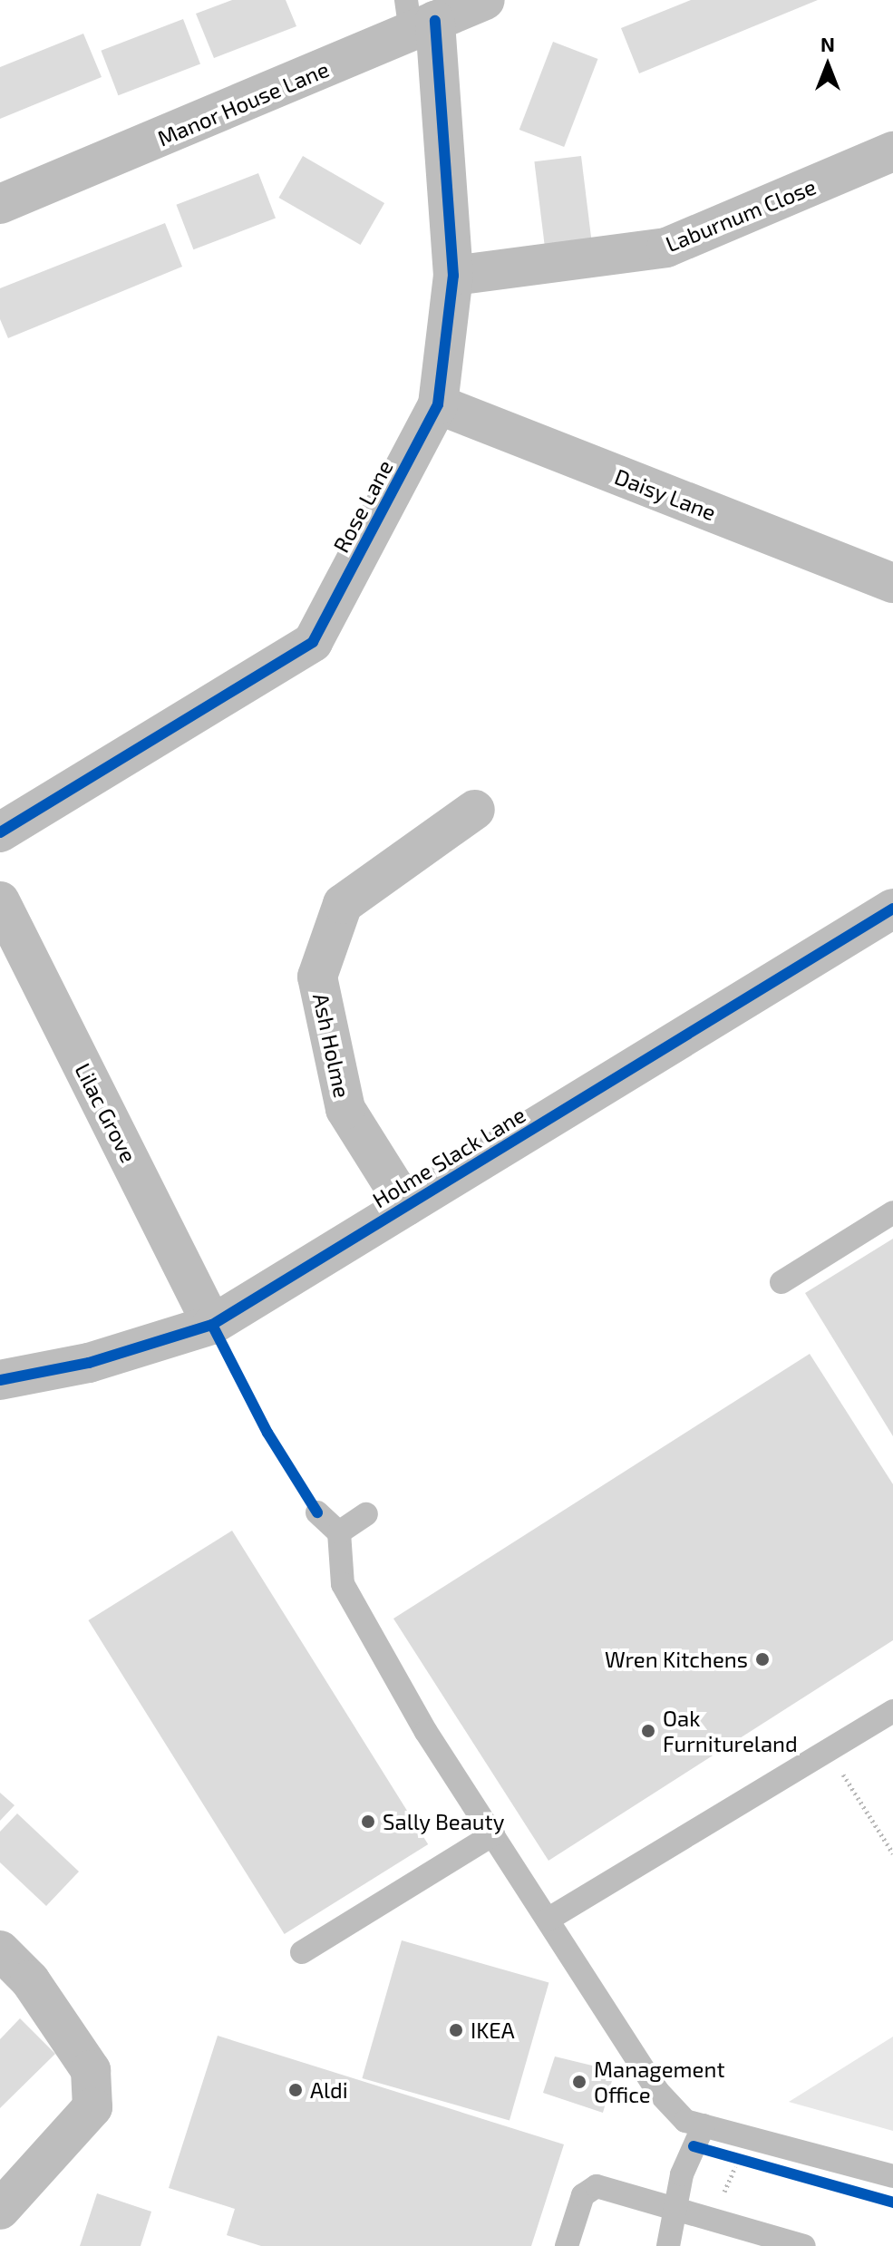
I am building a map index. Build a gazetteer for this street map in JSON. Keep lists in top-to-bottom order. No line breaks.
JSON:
{"streets":{"street":["Manor House Lane","Laburnum Close","Daisy Lane","Rose Lane","Ash Holme","Lilac Grove","Holme Slack Lane"]},"crossings":[["Manor House Lane","Rose Lane"],["Laburnum Close","Rose Lane"],["Daisy Lane","Rose Lane"],["Ash Holme","Holme Slack Lane"],["Lilac Grove","Holme Slack Lane"]],"places":["Wren Kitchens","Oak Furnitureland","Sally Beauty","IKEA","Management Office","Aldi"],"north":"top"}
